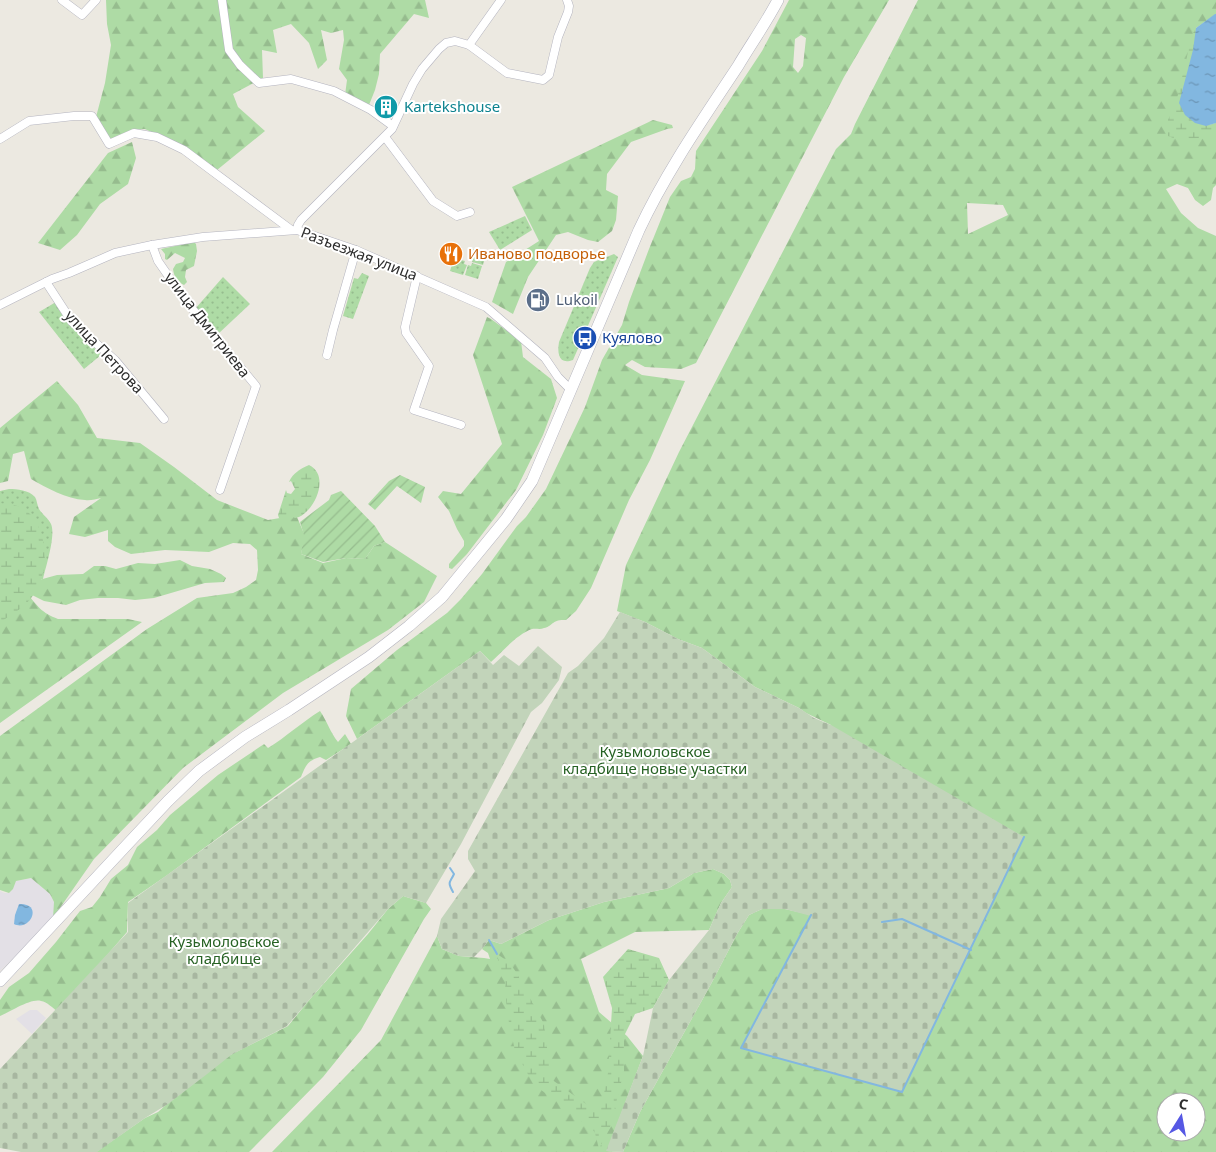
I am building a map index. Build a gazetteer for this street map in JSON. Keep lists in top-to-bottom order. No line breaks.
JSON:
{"streets":{"street":["Разъезжая улица","улица Дмитриева","улица Петрова"]},"crossings":[["Разъезжая улица","улица Дмитриева"],["Разъезжая улица","улица Петрова"]],"parks":["Кузьмоловское кладбище новые участки","Кузьмоловское кладбище"],"places":{"building":["Kartekshouse"],"restaurant":["Иваново подворье"],"fuel station":["Lukoil"],"bus stop":["Куялово"]},"north":"top"}
